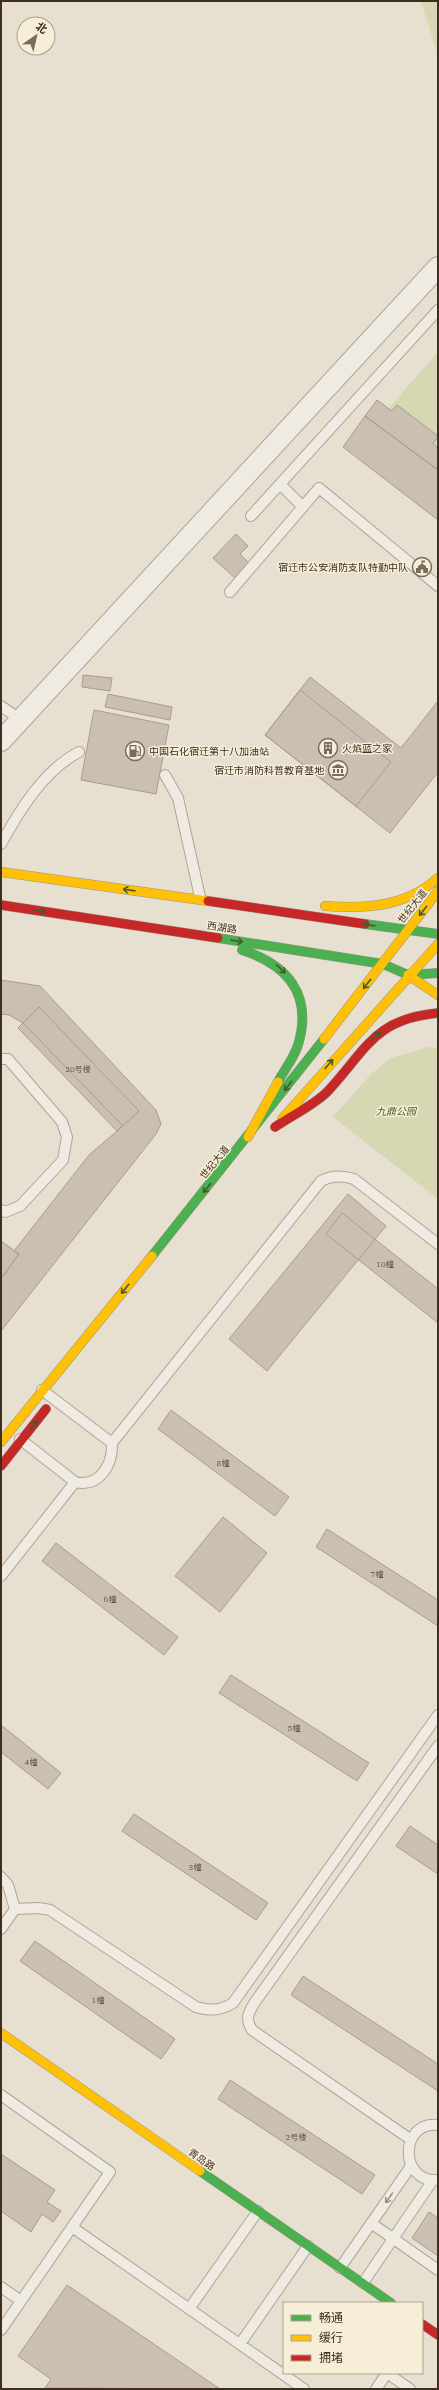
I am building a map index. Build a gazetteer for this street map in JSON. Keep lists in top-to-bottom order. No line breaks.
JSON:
{"streets":{"main road":["世纪大道","西湖路","青岛路"]},"crossings":[["世纪大道","西湖路"]],"one_way":["世纪大道"],"parks":["九鼎公园"],"places":{"public building":["宿迁市公安消防支队特勤中队"],"building":["火焰蓝之家"],"fuel station":["中国石化宿迁第十八加油站"],"museum":["宿迁市消防科普教育基地"]},"house_numbers":["20号楼","10幢","8幢","7幢","6幢","5幢","4幢","3幢","1幢","2号楼"],"legend":["畅通","缓行","拥堵"],"north":"top right"}
